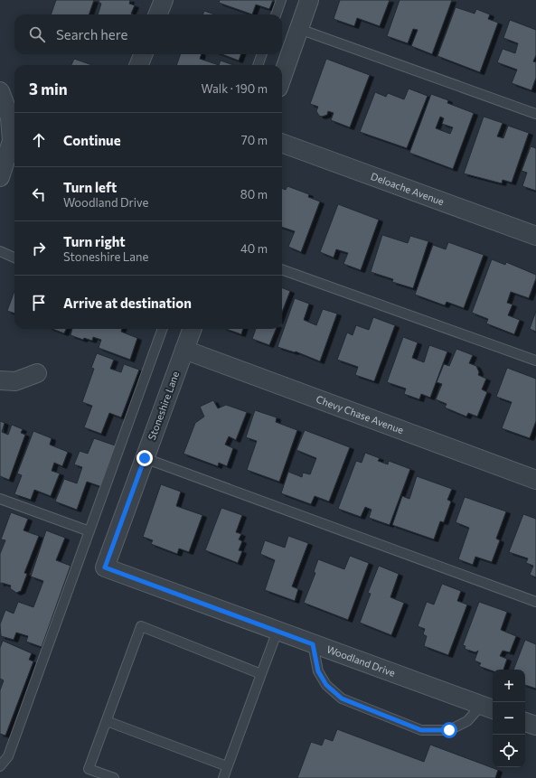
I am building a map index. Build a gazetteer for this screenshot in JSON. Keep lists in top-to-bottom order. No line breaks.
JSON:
{"streets":{"street":["Deloache Avenue","Stoneshire Lane","Chevy Chase Avenue","Woodland Drive"]},"crossings":[["Stoneshire Lane","Chevy Chase Avenue"],["Stoneshire Lane","Woodland Drive"]],"page":{"search":"Search here","heading":["3 min","Walk · 190 m"],"list":[["Continue","70 m"],["Turn left","Woodland Drive","80 m"],["Turn right","Stoneshire Lane","40 m"],"Arrive at destination"],"map_buttons":["+","−"]}}
